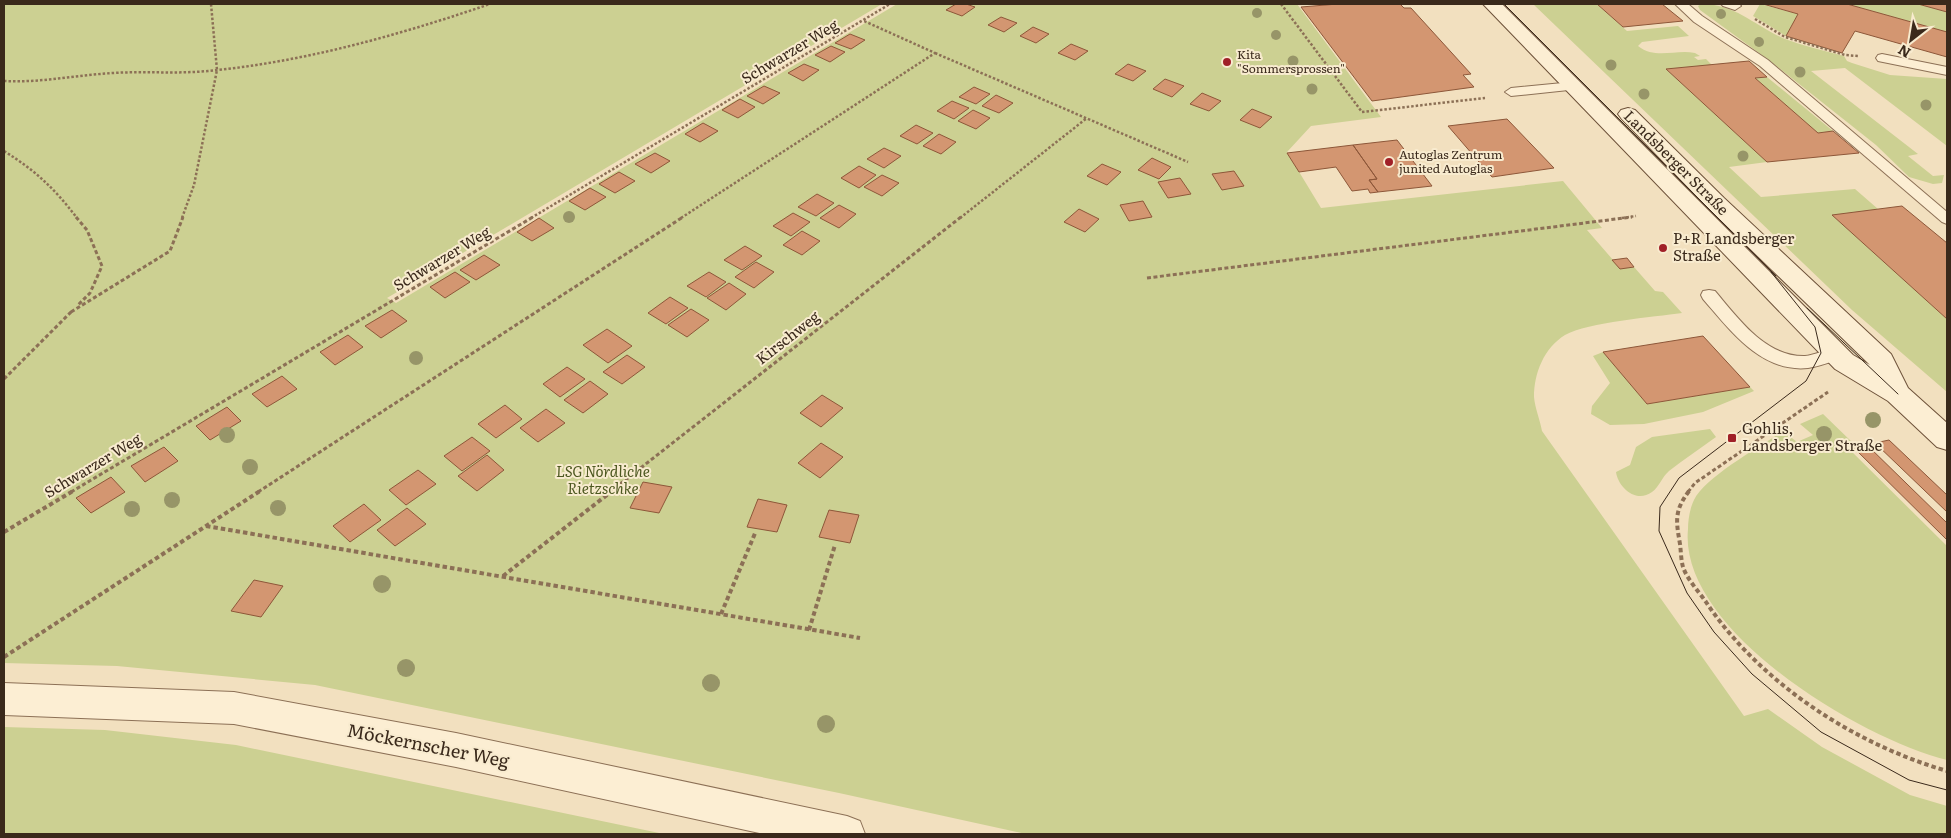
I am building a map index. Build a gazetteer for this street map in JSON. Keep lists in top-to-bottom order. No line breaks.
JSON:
{"streets":{"street":["Landsberger Straße","Möckernscher Weg"],"path":["Schwarzer Weg","Kirschweg"]},"parks":["LSG Nördliche Rietzschke"],"places":{"other":["Kita \"Sommersprossen\"","Autoglas Zentrum junited Autoglas","P+R Landsberger Straße"],"transit":["Gohlis, Landsberger Straße"]},"north":"bottom left"}
